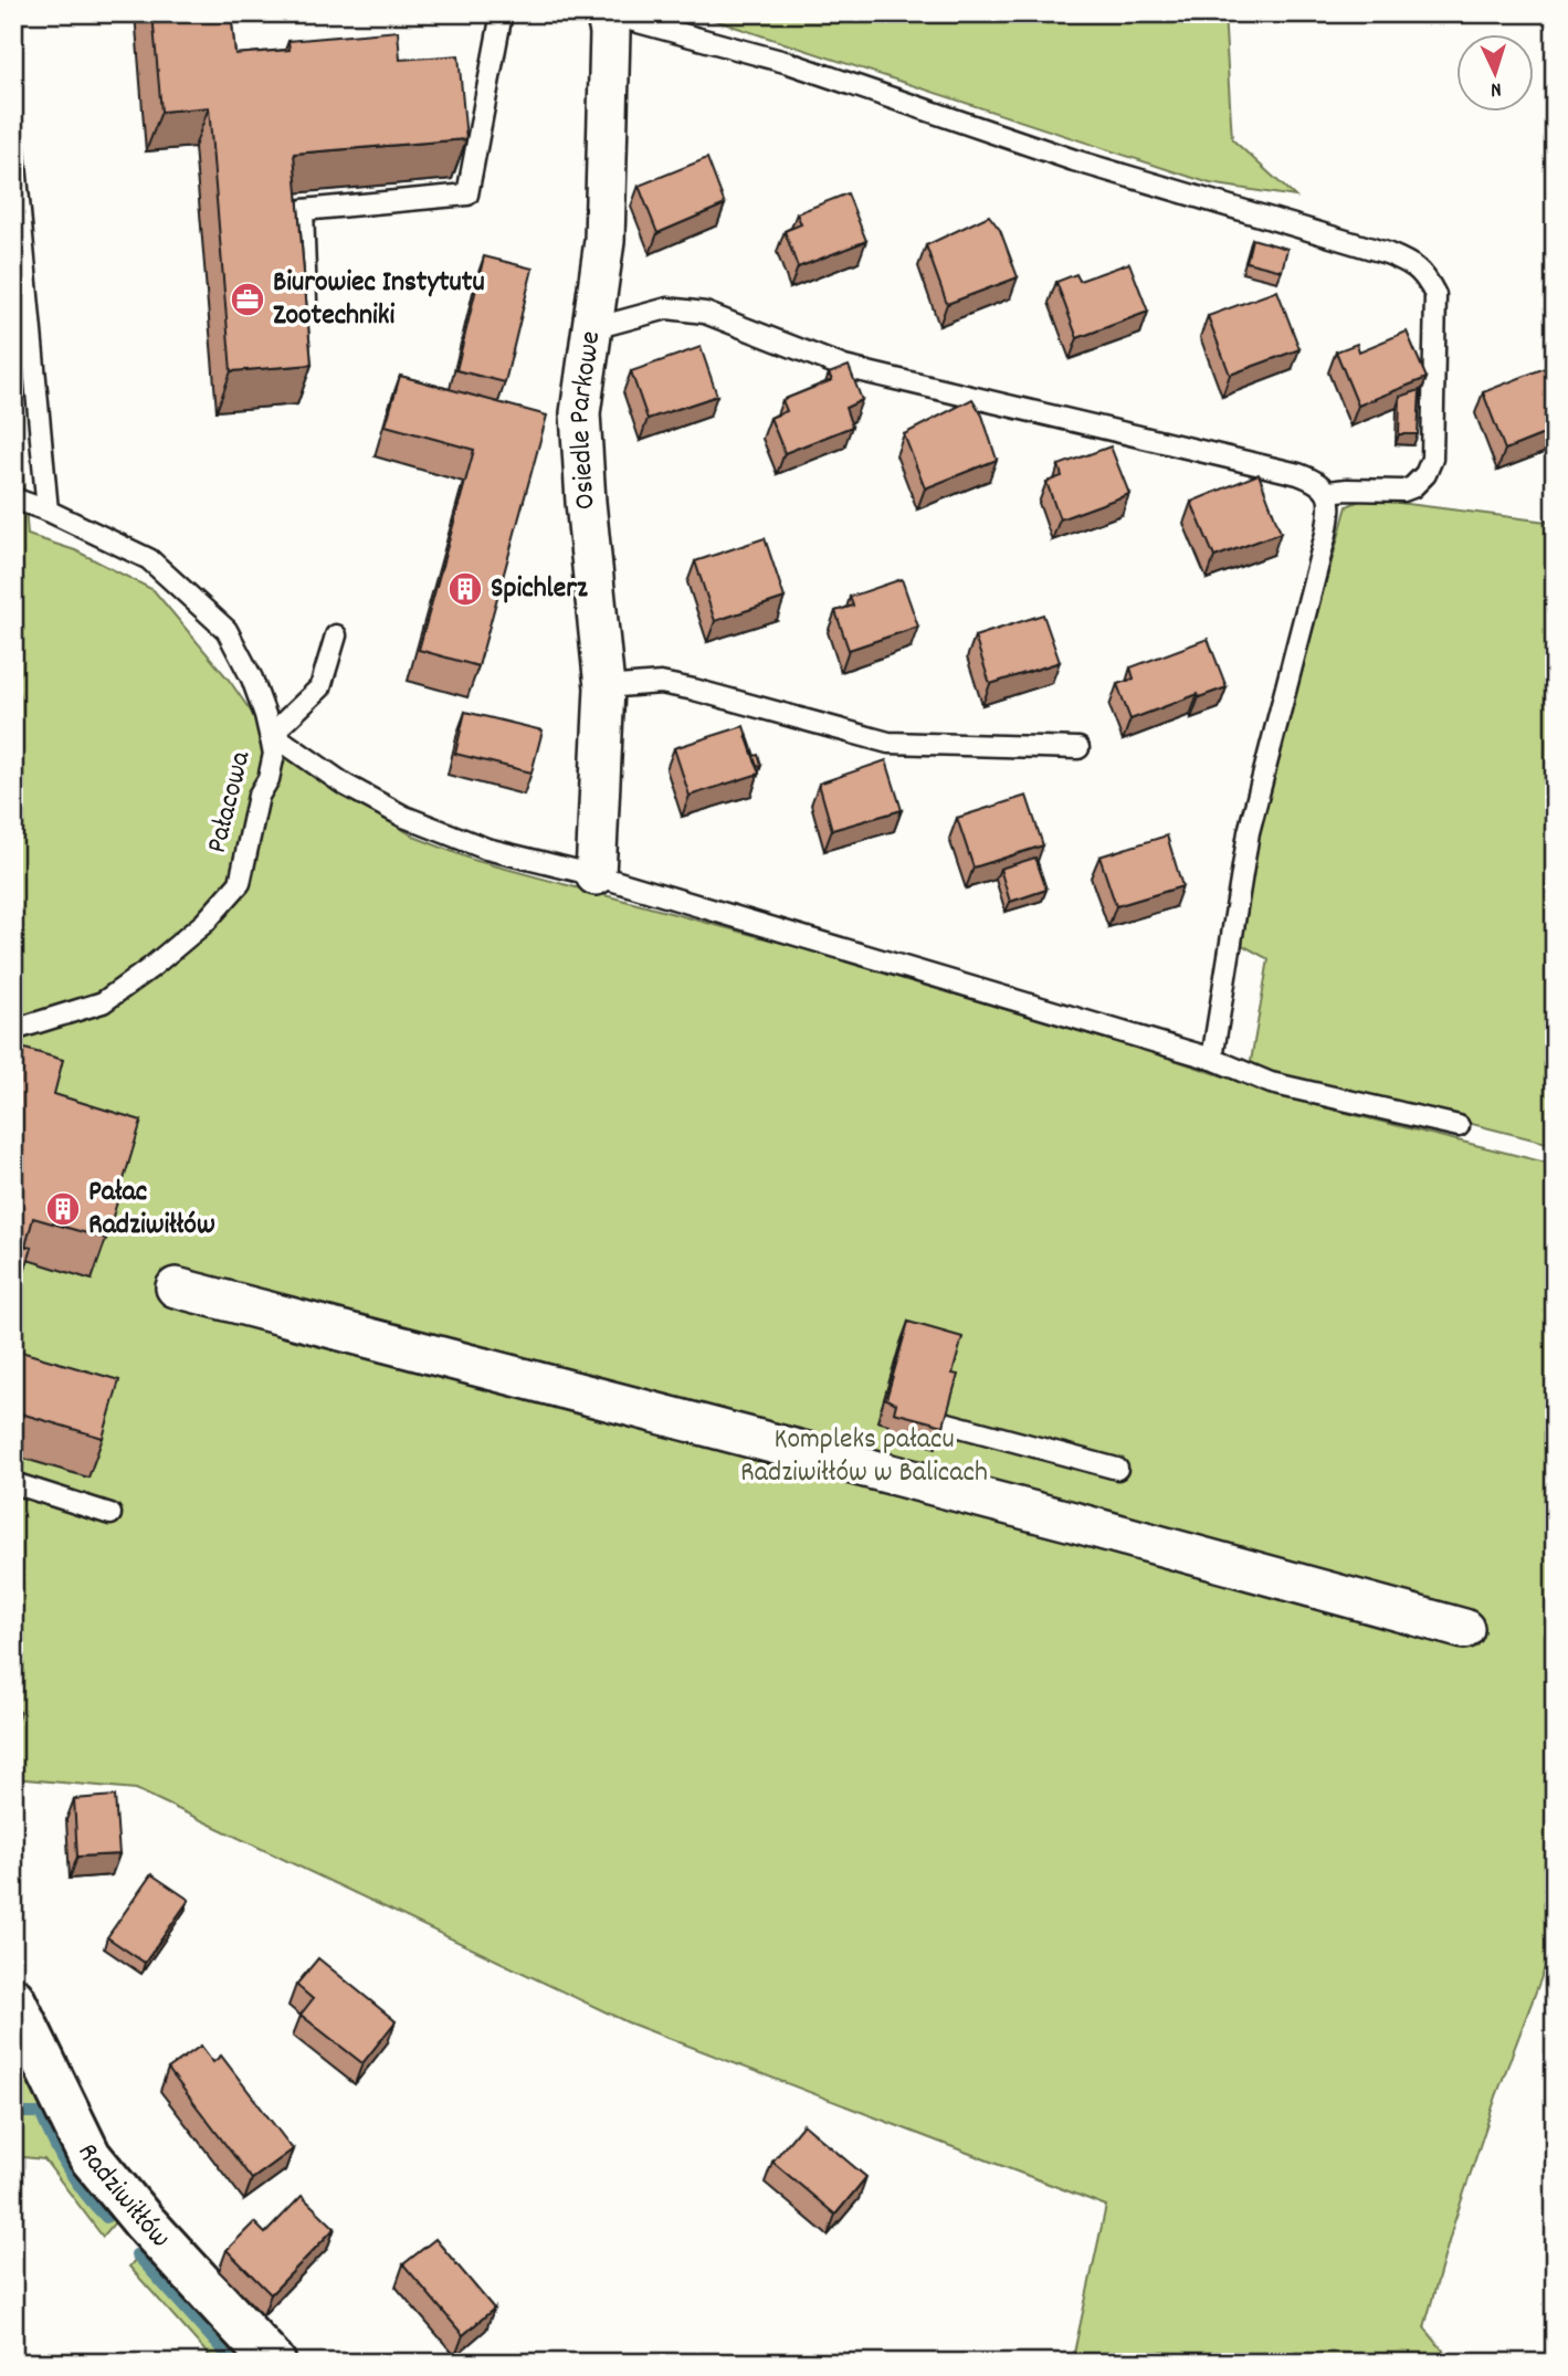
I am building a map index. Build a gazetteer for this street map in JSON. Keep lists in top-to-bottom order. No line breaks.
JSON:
{"streets":{"street":["Osiedle Parkowe","Radziwiłłów"],"lane":["Pałacowa"]},"parks":["Kompleks pałacu Radziwiłłów w Balicach"],"places":{"office":["Biurowiec Instytutu Zootechniki"],"building":["Spichlerz","Pałac Radziwiłłów"]},"north":"bottom"}
